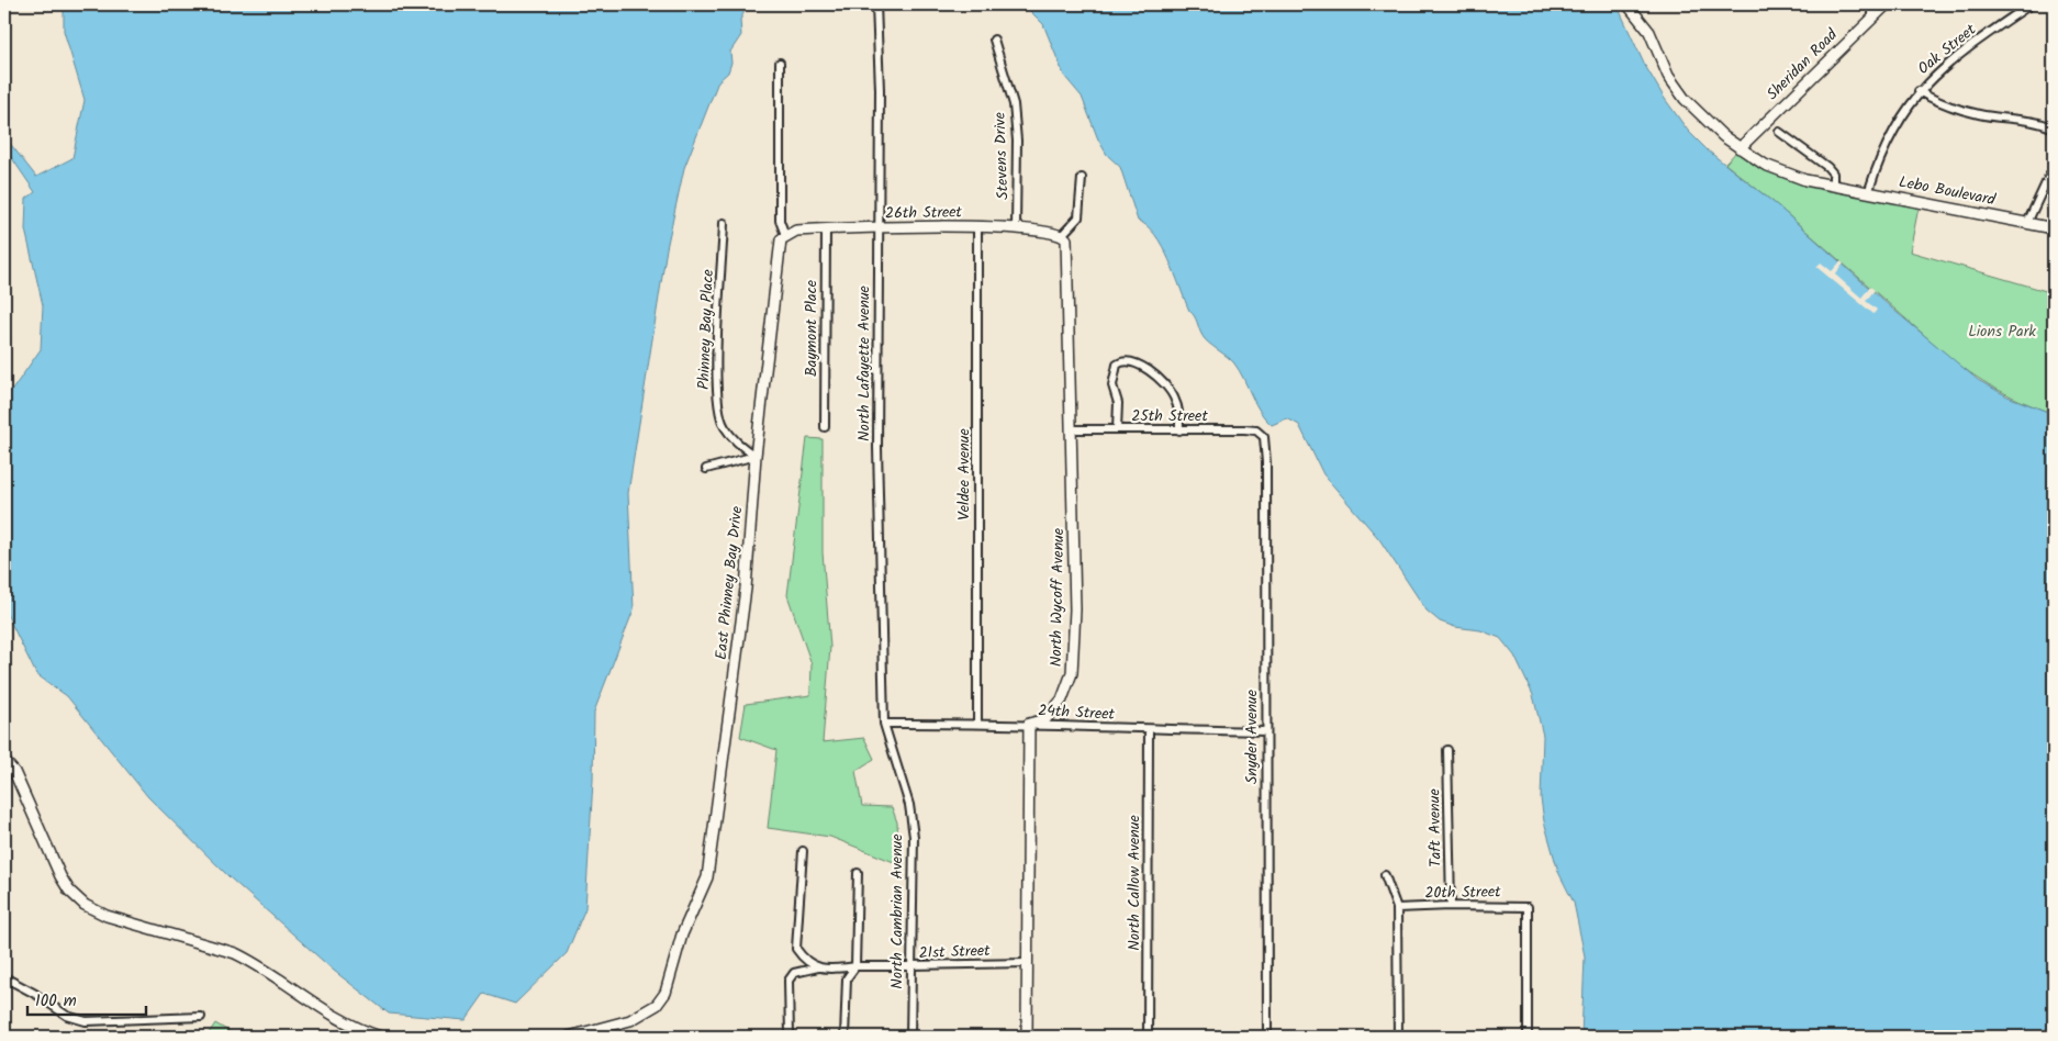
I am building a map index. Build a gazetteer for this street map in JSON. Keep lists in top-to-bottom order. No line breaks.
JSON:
{"streets":{"street":["Oak Street","Sheridan Road","Stevens Drive","Lebo Boulevard","26th Street","Baymont Place","Phinney Bay Place","North Lafayette Avenue","25th Street","Veldee Avenue","East Phinney Bay Drive","North Wycoff Avenue","24th Street","Snyder Avenue","Taft Avenue","North Callow Avenue","20th Street","North Cambrian Avenue","21st Street"]},"crossings":[["Oak Street","Lebo Boulevard"],["Sheridan Road","Lebo Boulevard"],["Stevens Drive","26th Street"],["26th Street","Baymont Place"],["26th Street","North Lafayette Avenue"],["26th Street","Veldee Avenue"],["26th Street","East Phinney Bay Drive"],["26th Street","North Wycoff Avenue"],["Phinney Bay Place","East Phinney Bay Drive"],["North Lafayette Avenue","24th Street"],["North Lafayette Avenue","North Cambrian Avenue"],["25th Street","North Wycoff Avenue"],["25th Street","Snyder Avenue"],["Veldee Avenue","24th Street"],["North Wycoff Avenue","24th Street"],["24th Street","Snyder Avenue"],["24th Street","North Callow Avenue"],["24th Street","North Cambrian Avenue"],["Taft Avenue","20th Street"],["North Cambrian Avenue","21st Street"]],"parks":["Lions Park"],"scale_bar":"100 m"}
